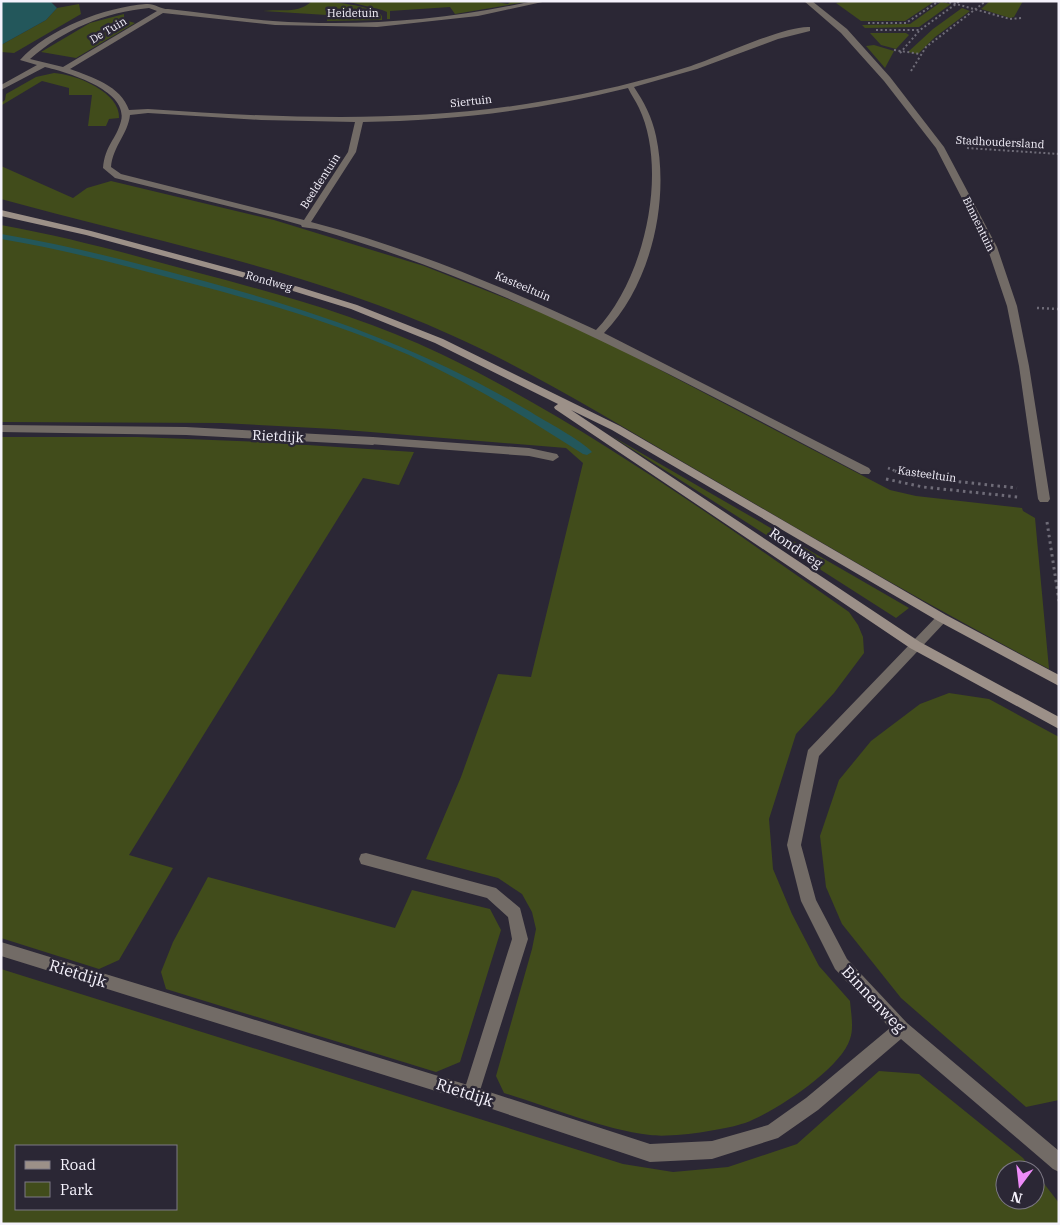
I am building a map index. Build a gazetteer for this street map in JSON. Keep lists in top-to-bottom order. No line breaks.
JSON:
{"streets":{"main road":["Rondweg"],"street":["Heidetuin","De Tuin","Siertuin","Beeldentuin","Binnentuin","Kasteeltuin","Rietdijk","Binnenweg"],"path":["Stadhoudersland"]},"crossings":[["Heidetuin","De Tuin"],["Siertuin","Beeldentuin"],["Siertuin","Kasteeltuin"],["Stadhoudersland","Binnentuin"],["Beeldentuin","Kasteeltuin"],["Binnentuin","Kasteeltuin"],["Rondweg","Binnenweg"],["Rietdijk","Binnenweg"]],"legend":["Road","Park"],"north":"bottom"}
